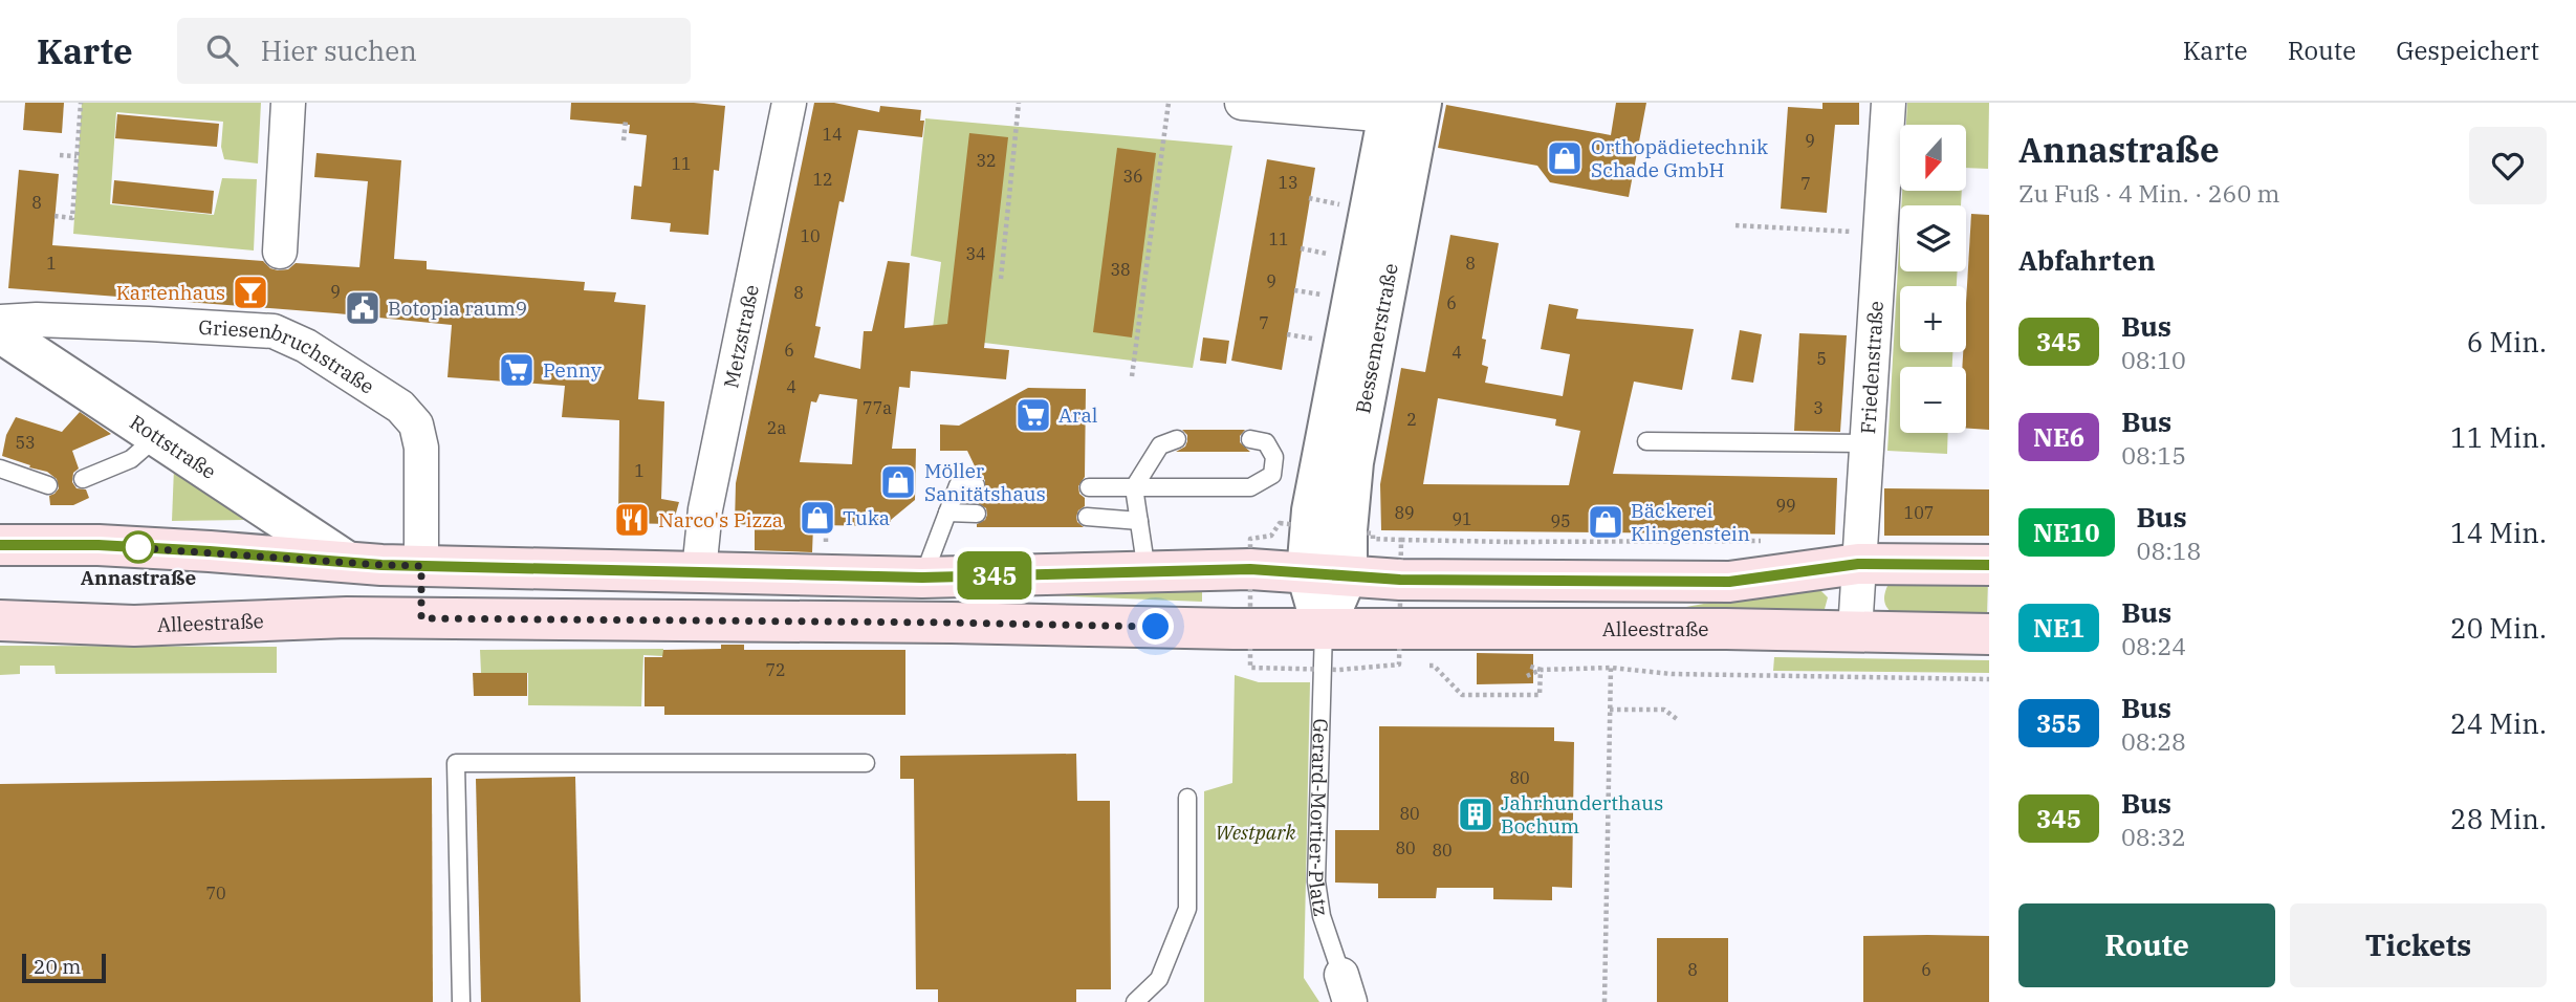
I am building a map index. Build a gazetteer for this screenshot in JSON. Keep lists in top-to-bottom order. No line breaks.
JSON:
{"streets":{"main road":["Alleestraße"],"street":["Metzstraße","Bessemerstraße","Griesenbruchstraße","Friedenstraße","Rottstraße"],"lane":["Gerard-Mortier-Platz"]},"crossings":[["Friedenstraße","Alleestraße"],["Alleestraße","Gerard-Mortier-Platz"]],"parks":["Westpark"],"places":{"shop":["Orthopädietechnik Schade GmbH","Möller Sanitätshaus","Tuka","Bäckerei Klingenstein"],"bar":["Kartenhaus"],"public building":["Botopia raum9"],"supermarket":["Penny","Aral"],"restaurant":["Narco's Pizza"],"other":["Annastraße"],"building":["Jahrhunderthaus Bochum"]},"lines":["bus line 345"],"house_numbers":["14","9","32","11","36","12","13","7","8","10","11","34","1","8","38","9","9","8","6","7","6","4","5","4","77a","3","2","2a","53","1","99","89","107","91","95","72","80","80","80","80","70","8","6"],"scale_bar":"20 m","north":"bottom","page":{"header":"Karte","search":"Hier suchen","nav":["Karte","Route","Gespeichert"],"on_map":"345","heading":[["Annastraße","Zu Fuß · 4 Min. · 260 m"],"Abfahrten"],"map_buttons":["+","−"],"list":[{"mark":"345","name":"Bus","note":"08:10","value":"6 Min."},{"mark":"NE6","name":"Bus","note":"08:15","value":"11 Min."},{"mark":"NE10","name":"Bus","note":"08:18","value":"14 Min."},{"mark":"NE1","name":"Bus","note":"08:24","value":"20 Min."},{"mark":"355","name":"Bus","note":"08:28","value":"24 Min."},{"mark":"345","name":"Bus","note":"08:32","value":"28 Min."}],"buttons":["Route","Tickets"],"scale":"20 m"}}
